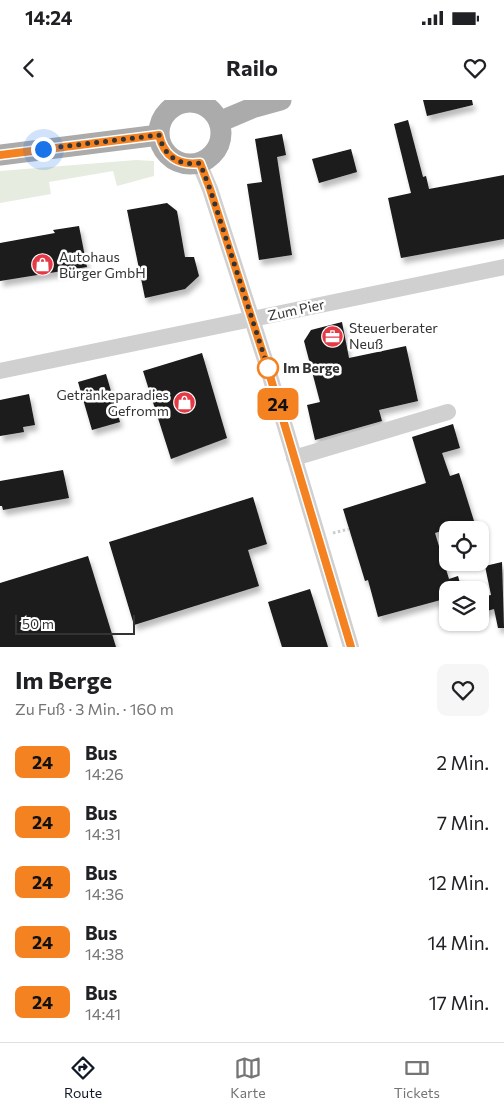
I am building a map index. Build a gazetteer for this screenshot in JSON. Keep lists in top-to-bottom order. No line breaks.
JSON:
{"streets":{"street":["Zum Pier"]},"places":{"shop":["Autohaus Bürger GmbH","Getränkeparadies Gefromm"],"office":["Steuerberater Neuß"],"other":["Im Berge"]},"lines":["bus line 24"],"scale_bar":"50 m","page":{"status":"14:24","header":"Railo","on_map":"24","scale":"50 m","heading":["Im Berge","Zu Fuß · 3 Min. · 160 m"],"list":[{"mark":"24","name":"Bus","note":"14:26","value":"2 Min."},{"mark":"24","name":"Bus","note":"14:31","value":"7 Min."},{"mark":"24","name":"Bus","note":"14:36","value":"12 Min."},{"mark":"24","name":"Bus","note":"14:38","value":"14 Min."},{"mark":"24","name":"Bus","note":"14:41","value":"17 Min."}],"tabs":["Route","Karte","Tickets"]}}
